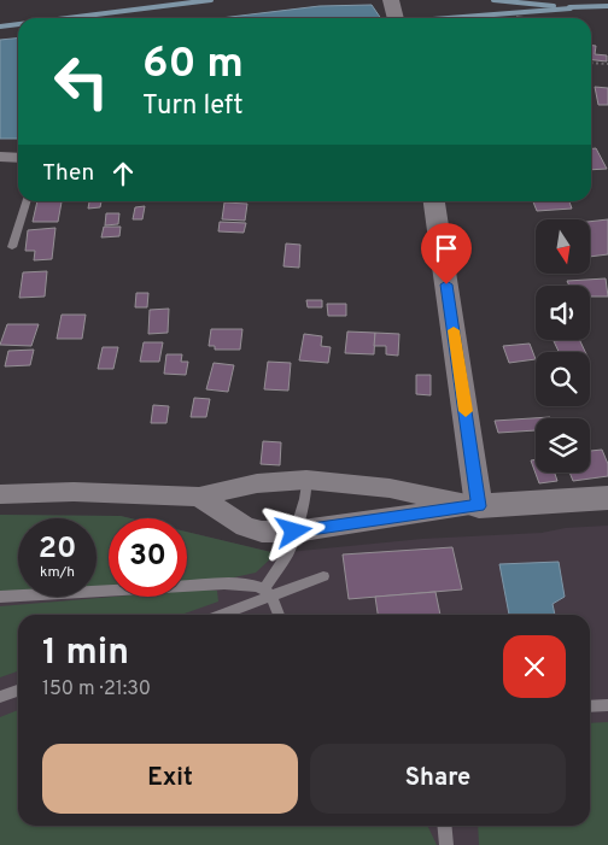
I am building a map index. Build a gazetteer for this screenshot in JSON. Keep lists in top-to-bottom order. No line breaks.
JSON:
{"north":"bottom","page":{"turn":["60 m","Turn left"],"then":"Then","speed":"20 km/h","limit":"30","heading":["1 min","150 m · 21:30"],"buttons":["Exit","Share"]}}
